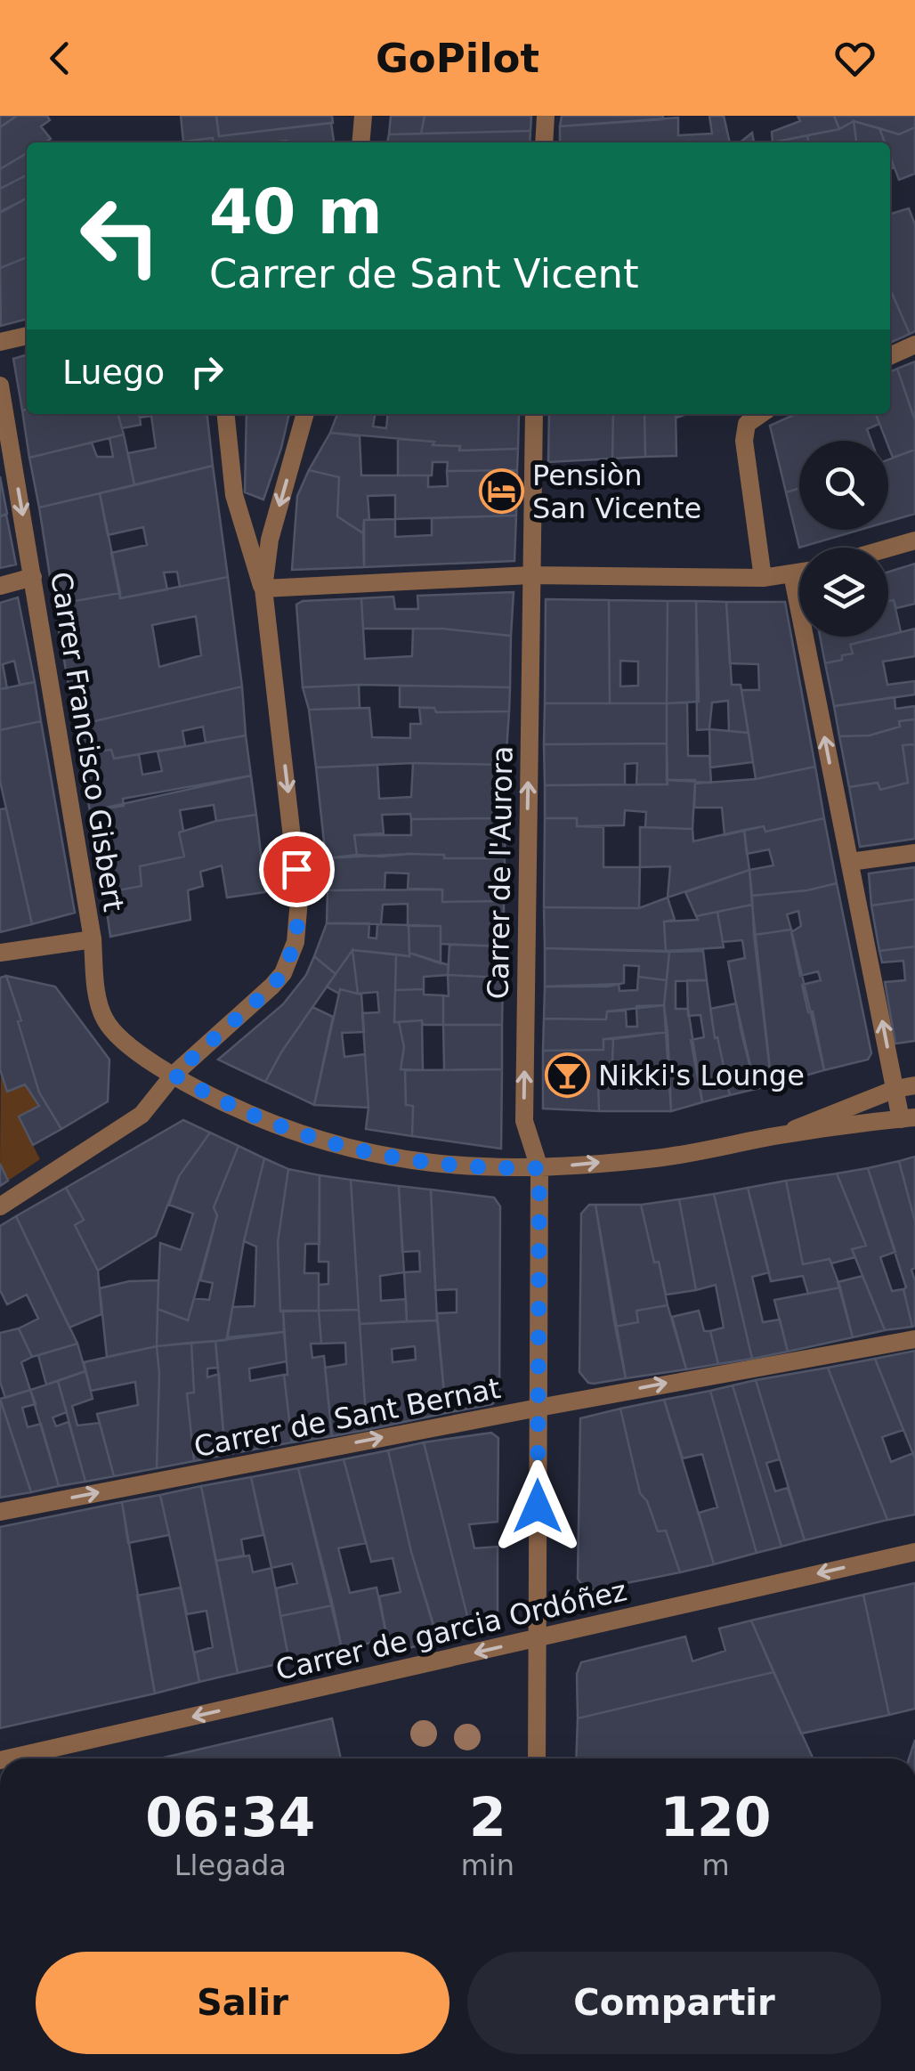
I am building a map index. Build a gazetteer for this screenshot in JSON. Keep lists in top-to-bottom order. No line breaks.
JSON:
{"streets":{"street":["Carrer Francisco Gisbert","Carrer de l'Aurora","Carrer de Sant Bernat","Carrer de garcia Ordóñez"]},"crossings":[["Carrer Francisco Gisbert","Carrer de l'Aurora"],["Carrer de l'Aurora","Carrer de Sant Bernat"],["Carrer de l'Aurora","Carrer de garcia Ordóñez"]],"one_way":["Carrer de l'Aurora","Carrer de Sant Bernat","Carrer de garcia Ordóñez"],"places":{"hotel":["Pensiòn San Vicente"],"bar":["Nikki's Lounge"]},"page":{"header":"GoPilot","turn":["40 m","Carrer de Sant Vicent"],"then":"Luego","eta":["06:34","Llegada","2","min","120","m"],"buttons":["Salir","Compartir"]}}
